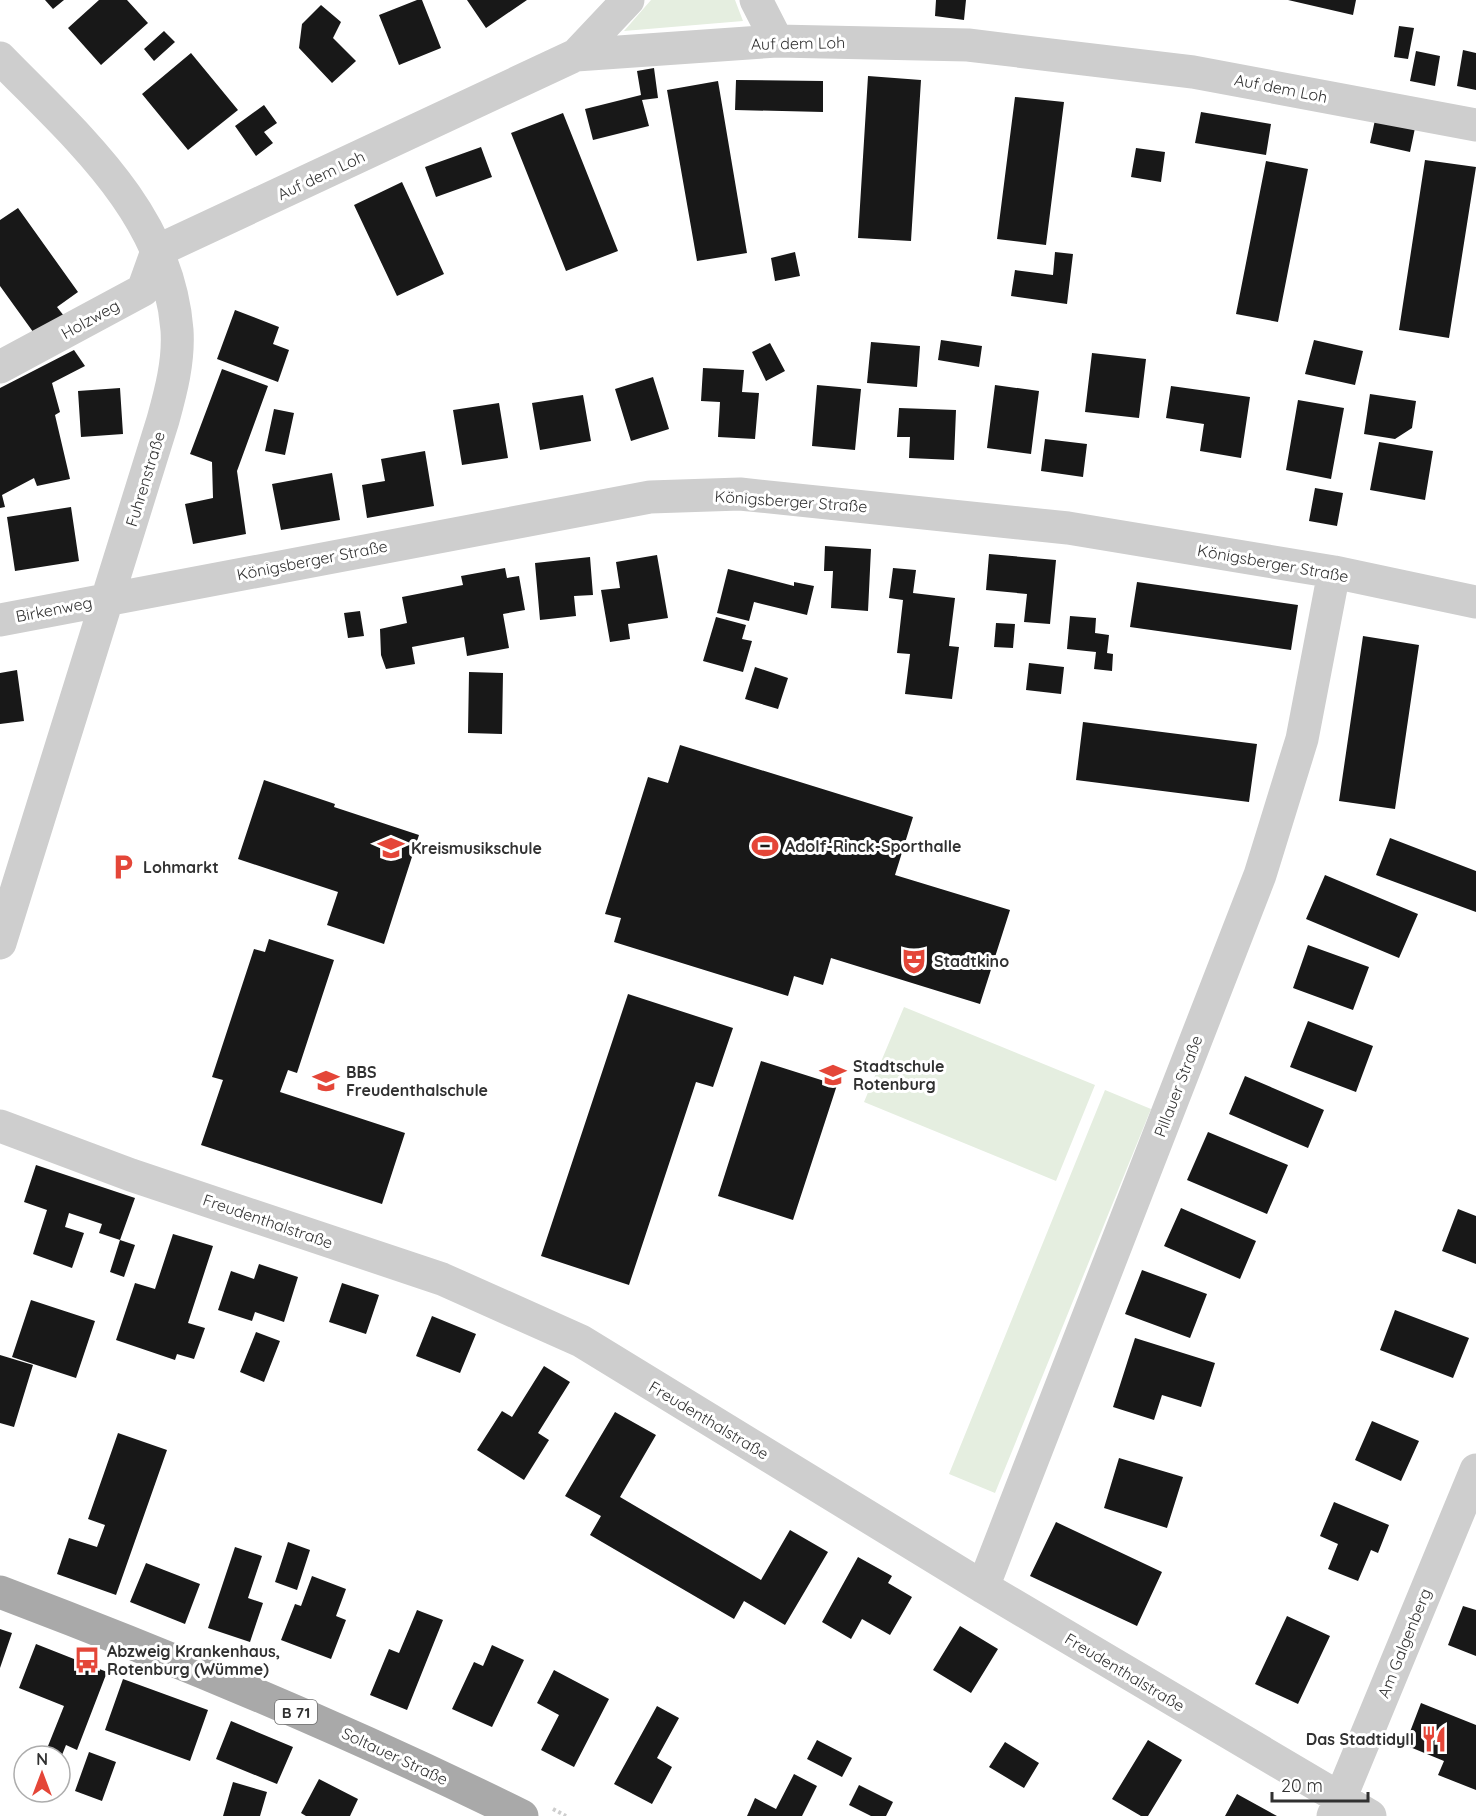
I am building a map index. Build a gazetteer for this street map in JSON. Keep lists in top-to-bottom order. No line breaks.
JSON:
{"streets":{"main road":["B 71","Soltauer Straße"],"street":["Auf dem Loh","Holzweg","Fuhrenstraße","Königsberger Straße","Birkenweg","Pillauer Straße","Freudenthalstraße","Am Galgenberg"]},"crossings":[["Auf dem Loh","Holzweg"],["Auf dem Loh","Fuhrenstraße"],["Holzweg","Fuhrenstraße"],["Fuhrenstraße","Königsberger Straße"],["Fuhrenstraße","Birkenweg"],["Königsberger Straße","Birkenweg"],["Königsberger Straße","Pillauer Straße"],["Pillauer Straße","Freudenthalstraße"],["Freudenthalstraße","Am Galgenberg"]],"places":{"sports":["Adolf-Rinck-Sporthalle"],"school or university":["Kreismusikschule","Stadtschule Rotenburg","BBS Freudenthalschule"],"parking":["Lohmarkt"],"theatre":["Stadtkino"],"bus stop":["Abzweig Krankenhaus, Rotenburg (Wümme)"],"restaurant":["Das Stadtidyll"]},"scale_bar":"20 m","north":"top"}
